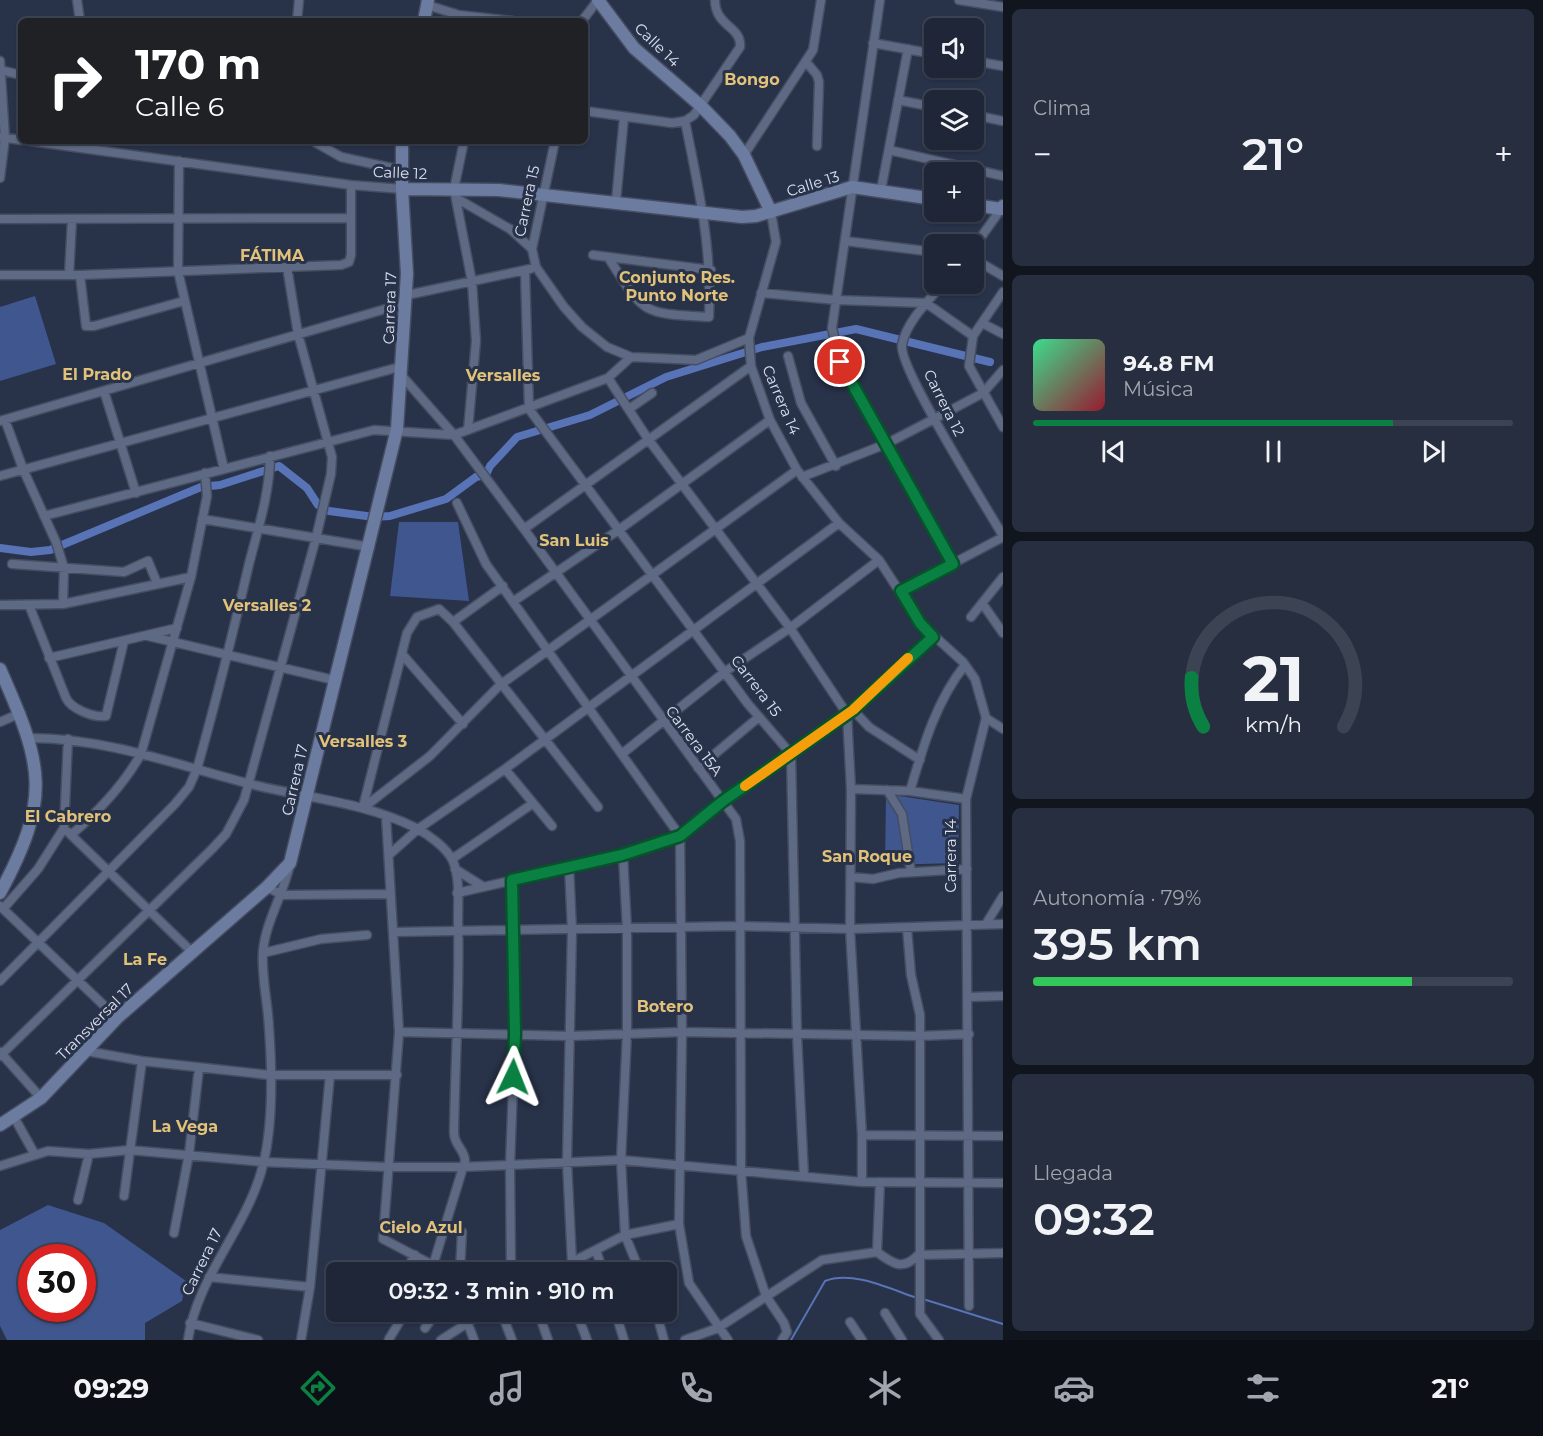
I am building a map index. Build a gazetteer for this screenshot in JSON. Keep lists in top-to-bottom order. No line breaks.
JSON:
{"streets":{"street":["Calle 14","Calle 12","Calle 13","Carrera 15","Carrera 17","Carrera 14","Carrera 12","Carrera 15A","Transversal 17"]},"crossings":[["Calle 14","Carrera 14"],["Calle 12","Calle 13"],["Calle 12","Carrera 15"],["Calle 12","Carrera 17"],["Calle 12","Carrera 14"],["Calle 13","Carrera 14"],["Carrera 17","Carrera 15A"],["Carrera 17","Transversal 17"]],"districts":["Bongo","FÁTIMA","Conjunto Res. Punto Norte","El Prado","Versalles","San Luis","Versalles 2","Versalles 3","El Cabrero","San Roque","La Fe","Botero","La Vega","Cielo Azul"],"page":{"tile":["Clima",["Autonomía · 79%","395 km"],["Llegada","09:32"]],"map_buttons":["+","−"],"turn":["170 m","Calle 6"],"heat":["−","21°","+"],"song":["94.8 FM","Música"],"limit":"30","trip":"09:32 · 3 min · 910 m","tabs":["09:29","21°"],"gauge":["21","km/h"]}}
